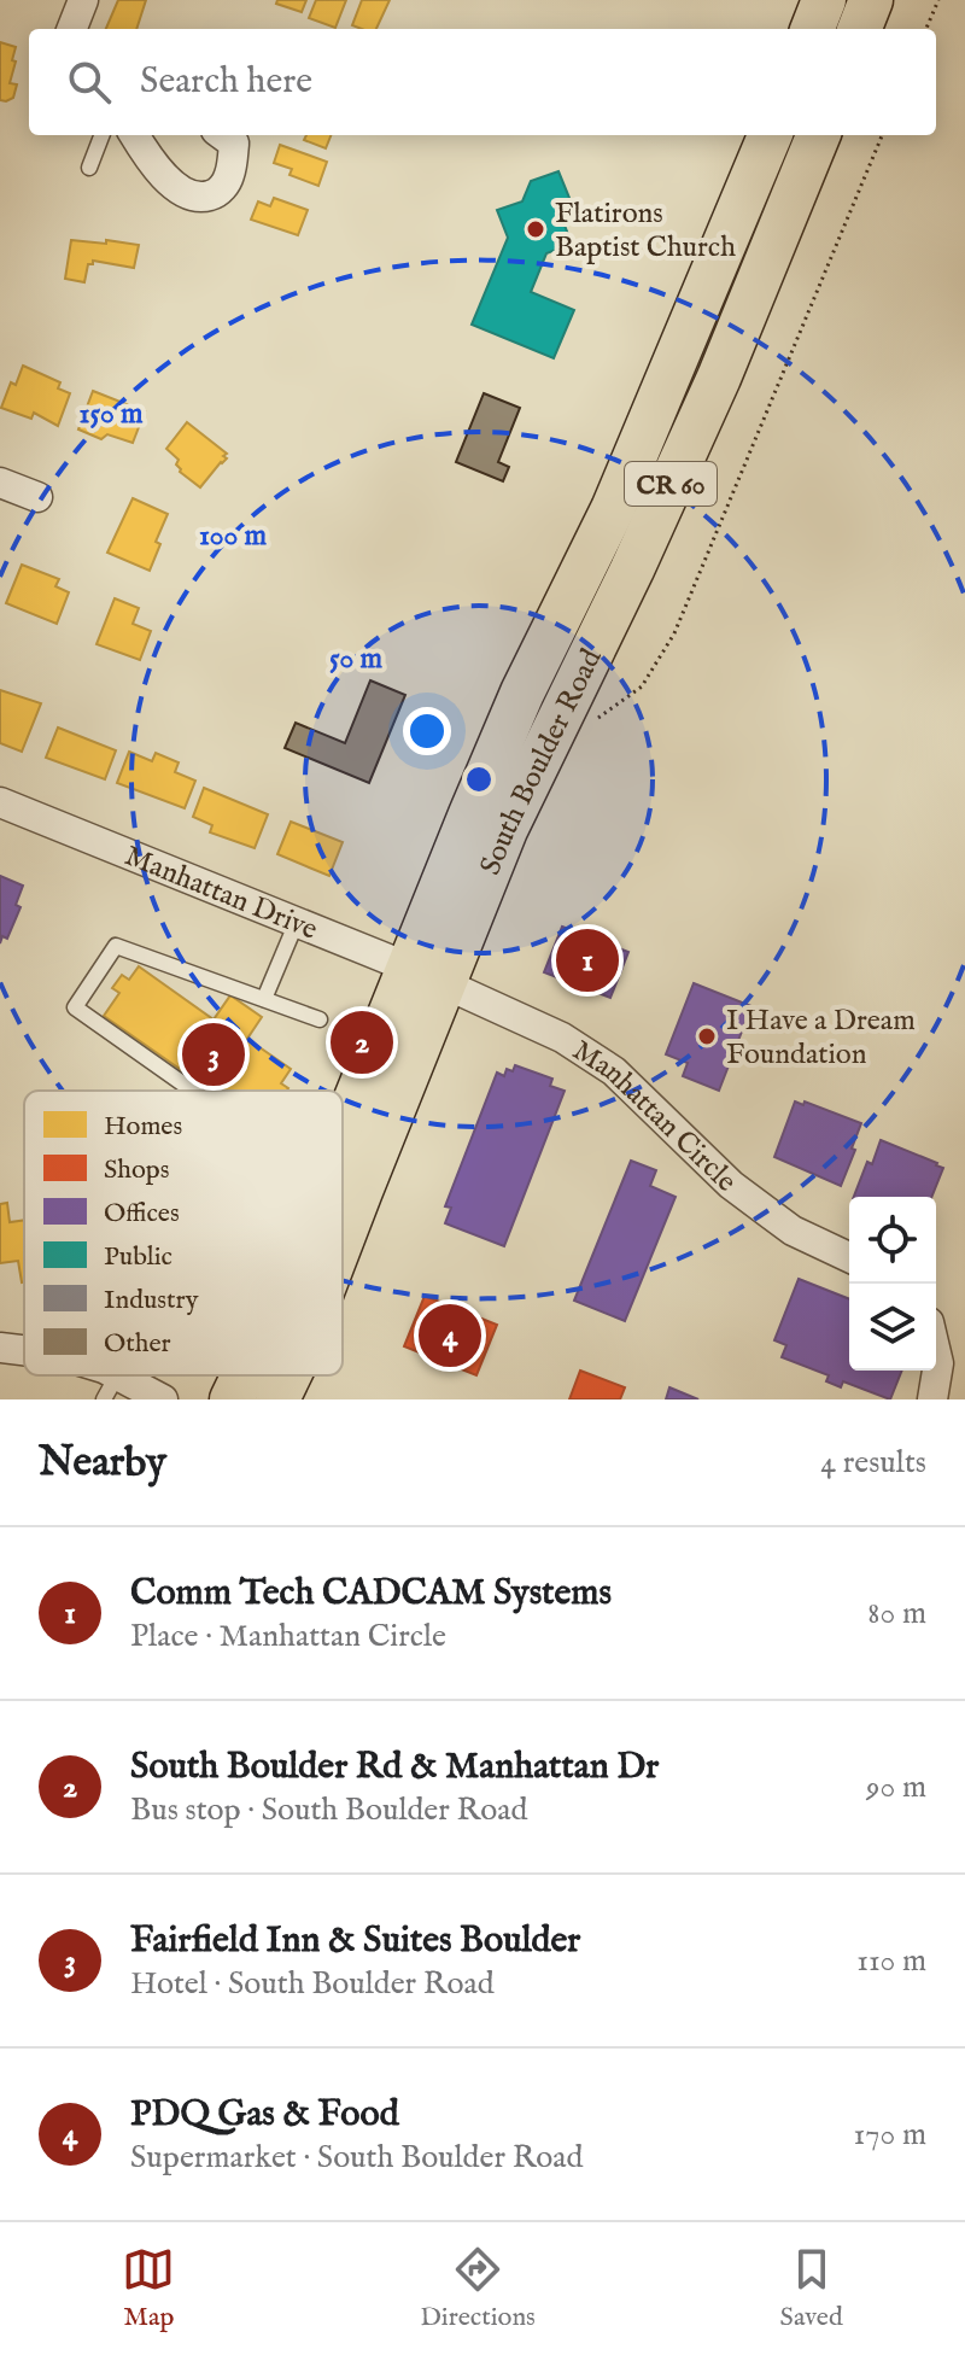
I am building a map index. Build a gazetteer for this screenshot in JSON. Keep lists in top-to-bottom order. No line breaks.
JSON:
{"streets":{"main road":["CR 60","South Boulder Road"],"street":["Manhattan Drive","Manhattan Circle"]},"crossings":[["South Boulder Road","Manhattan Drive"],["South Boulder Road","Manhattan Circle"],["Manhattan Drive","Manhattan Circle"]],"places":["Flatirons Baptist Church","I Have a Dream Foundation"],"legend":["Homes","Shops","Offices","Public","Industry","Other"],"page":{"search":"Search here","pins":["1","2","3","4"],"heading":["Nearby","4 results"],"list":[{"mark":"1","name":"Comm Tech CADCAM Systems","note":"Place · Manhattan Circle","value":"80 m"},{"mark":"2","name":"South Boulder Rd & Manhattan Dr","note":"Bus stop · South Boulder Road","value":"90 m"},{"mark":"3","name":"Fairfield Inn & Suites Boulder","note":"Hotel · South Boulder Road","value":"110 m"},{"mark":"4","name":"PDQ Gas & Food","note":"Supermarket · South Boulder Road","value":"170 m"}],"nav":["Map","Directions","Saved"]},"rings":["150 m","100 m","50 m"]}
